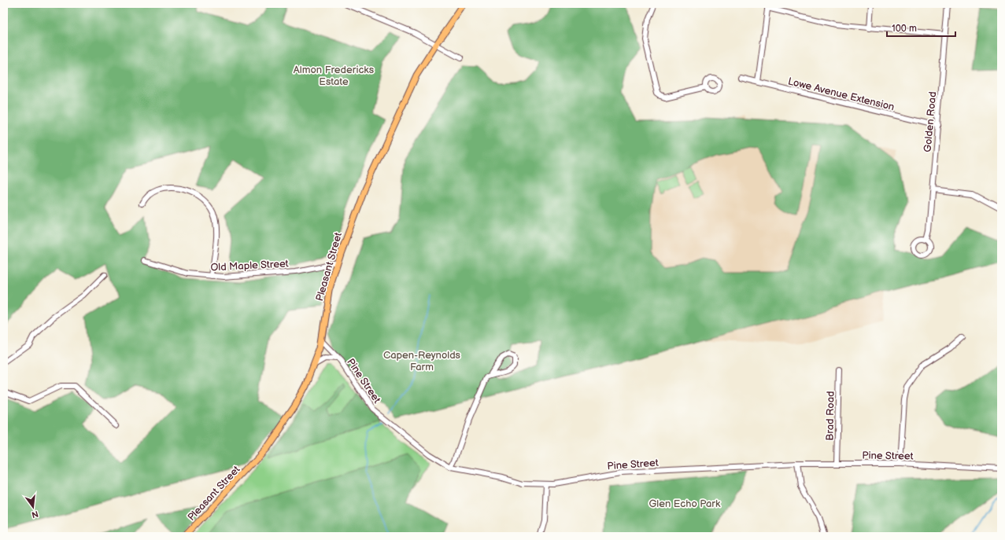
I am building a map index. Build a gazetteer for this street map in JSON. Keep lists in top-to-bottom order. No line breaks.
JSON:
{"streets":{"main road":["Pleasant Street"],"street":["Lowe Avenue Extension","Golden Road","Old Maple Street","Pine Street","Brad Road"]},"crossings":[["Lowe Avenue Extension","Golden Road"],["Old Maple Street","Pleasant Street"],["Pleasant Street","Pine Street"],["Pine Street","Brad Road"]],"parks":["Almon Fredericks Estate","Capen-Reynolds Farm","Glen Echo Park"],"scale_bar":"100 m","north":"bottom"}
